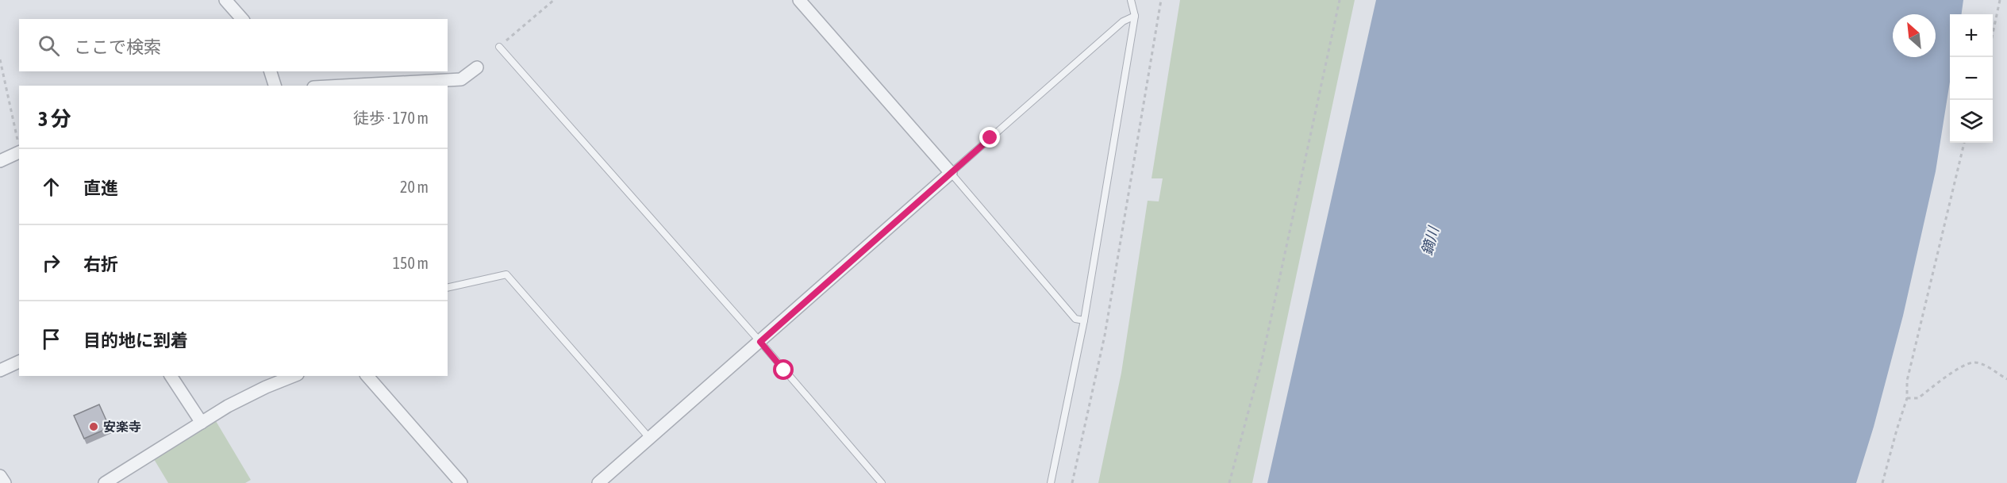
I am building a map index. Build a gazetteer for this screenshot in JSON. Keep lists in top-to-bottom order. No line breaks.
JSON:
{"water":["鏑川"],"places":["安楽寺"],"north":"top left","page":{"map_buttons":["+","−"],"search":"ここで検索","heading":["3 分","徒歩 · 170 m"],"list":[["直進","20 m"],["右折","150 m"],"目的地に到着"]}}
